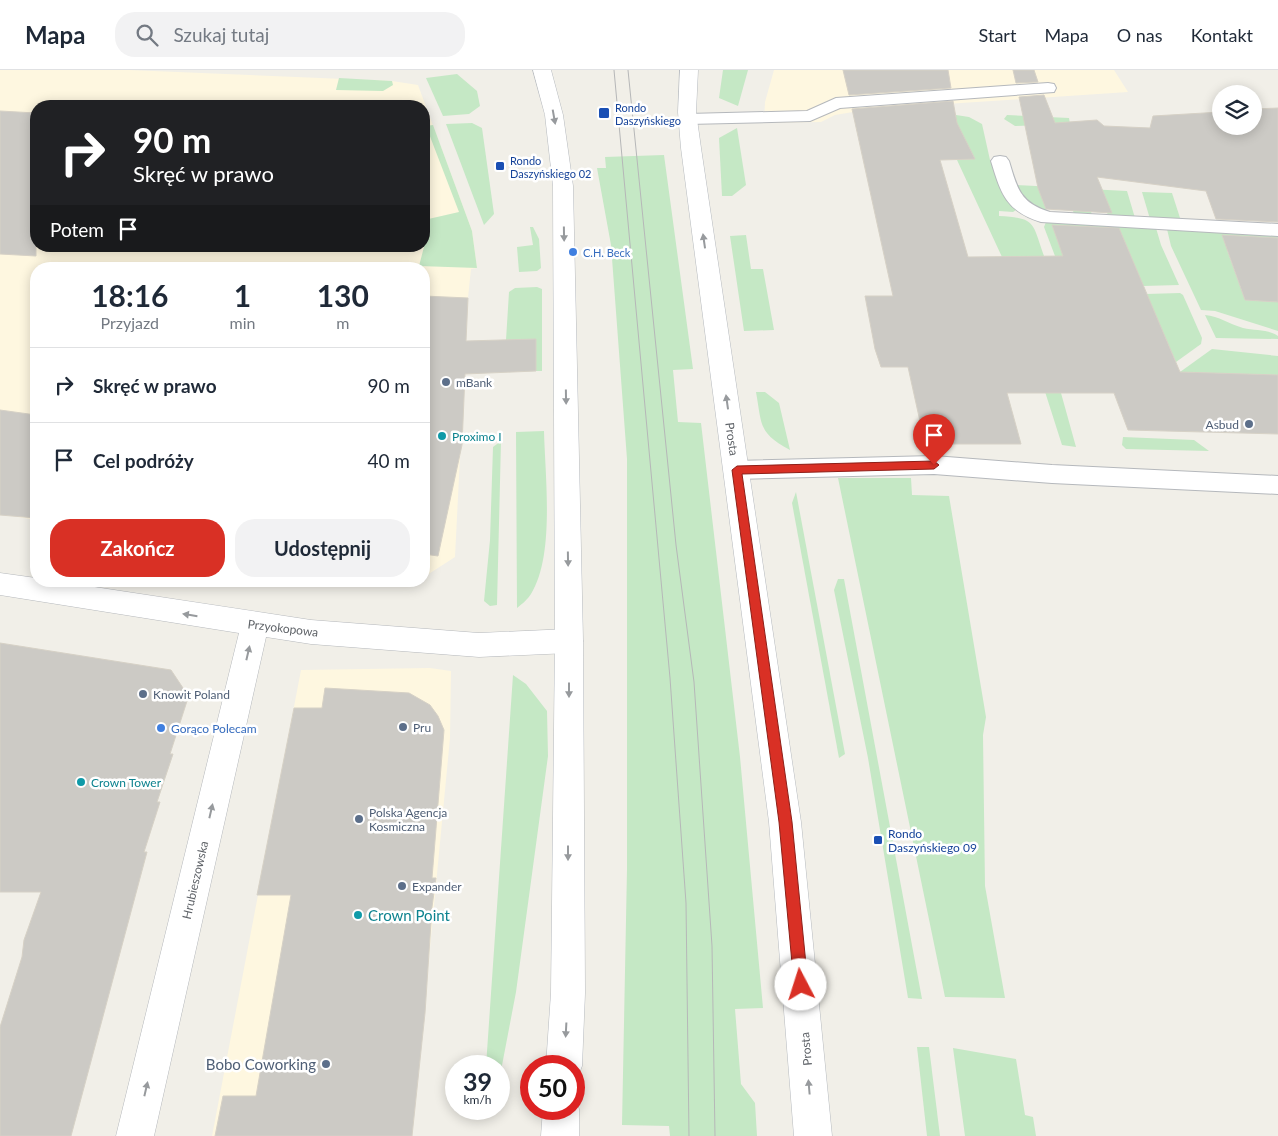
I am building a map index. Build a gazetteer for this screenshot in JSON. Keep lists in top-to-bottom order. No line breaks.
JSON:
{"streets":{"main road":["Prosta","Przyokopowa","Hrubieszowska"]},"crossings":[["Przyokopowa","Hrubieszowska"]],"one_way":["Przyokopowa","Hrubieszowska"],"places":{"transit":["Rondo Daszyńskiego","Rondo Daszyńskiego 02","Rondo Daszyńskiego 09"],"other":["C.H. Beck","mBank","Asbud","Proximo I","Knowit Poland","Pru","Gorąco Polecam","Crown Tower","Polska Agencja Kosmiczna","Expander","Crown Point","Bobo Coworking"]},"page":{"header":"Mapa","search":"Szukaj tutaj","nav":["Start","Mapa","O nas","Kontakt"],"turn":["90 m","Skręć w prawo"],"then":"Potem","eta":["18:16","Przyjazd","1","min","130","m"],"list":[{"name":"Skręć w prawo","value":"90 m"},{"name":"Cel podróży","value":"40 m"}],"buttons":["Zakończ","Udostępnij"],"speed":"39 km/h","limit":"50"}}
